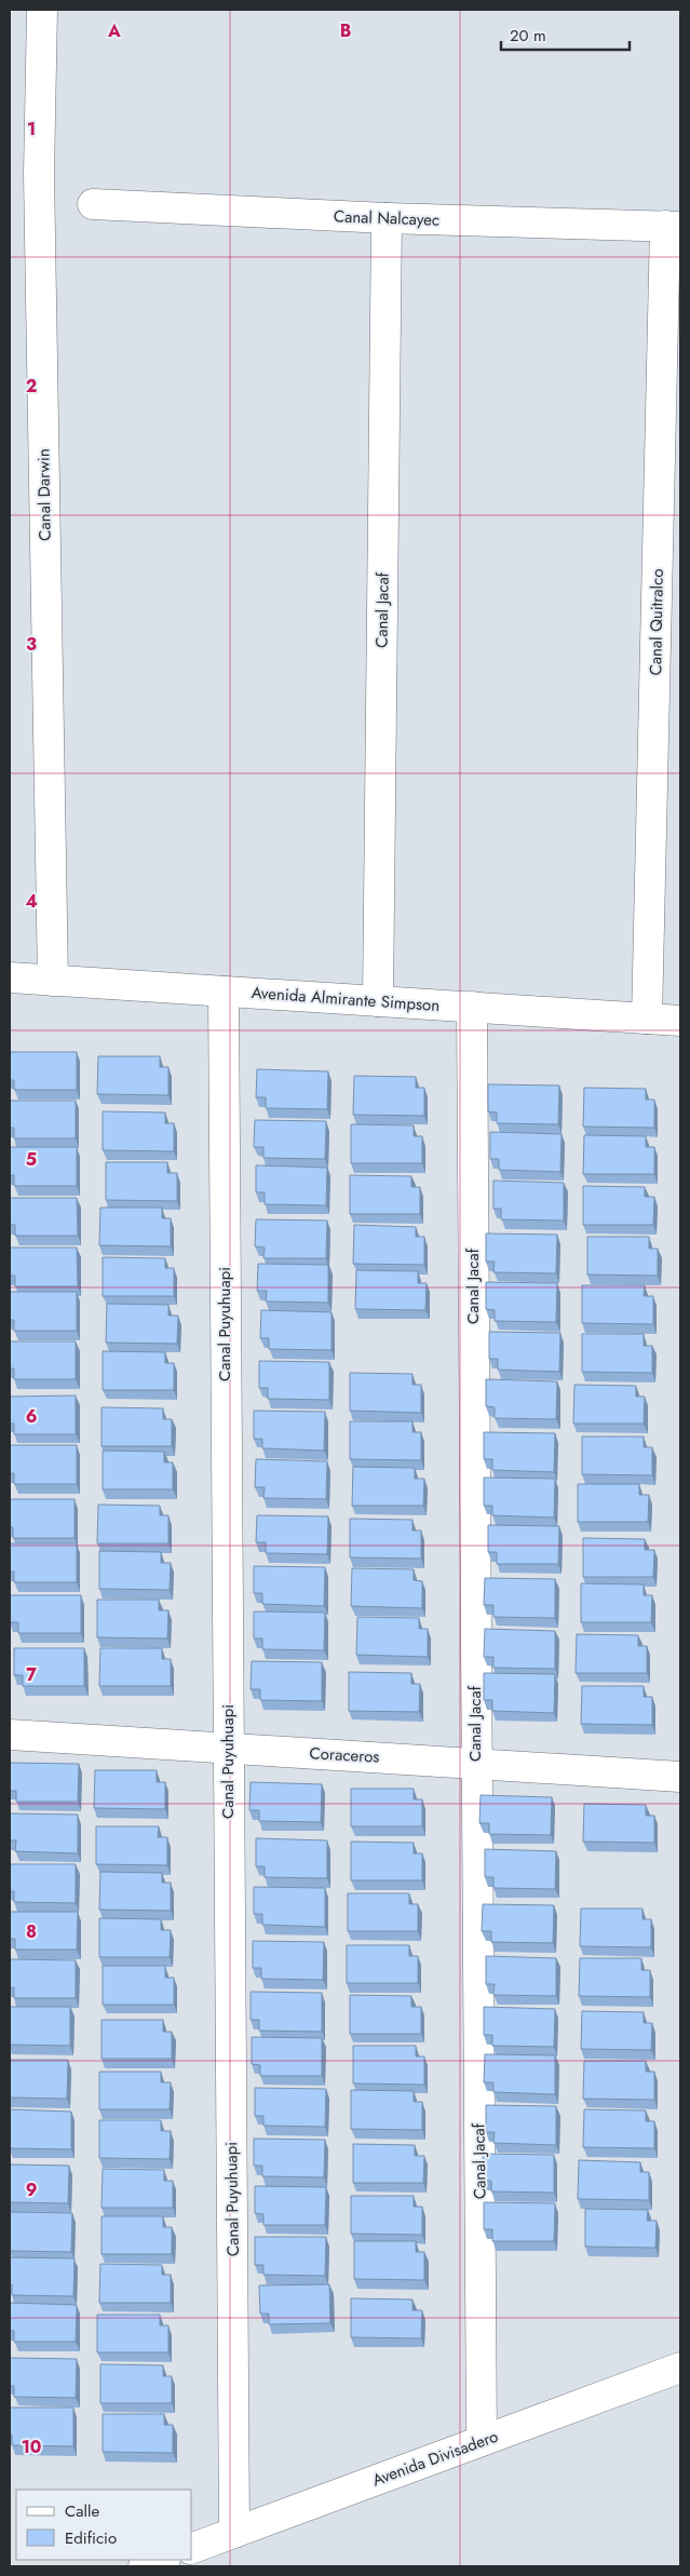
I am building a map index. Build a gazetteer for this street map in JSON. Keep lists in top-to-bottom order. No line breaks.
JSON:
{"streets":{"street":["Canal Nalcayec","Canal Darwin","Canal Jacaf","Canal Quitralco","Avenida Almirante Simpson","Canal Puyuhuapi","Coraceros","Avenida Divisadero"]},"crossings":[["Canal Nalcayec","Canal Jacaf"],["Canal Nalcayec","Canal Quitralco"],["Canal Darwin","Avenida Almirante Simpson"],["Canal Jacaf","Avenida Almirante Simpson"],["Canal Jacaf","Coraceros"],["Canal Jacaf","Avenida Divisadero"],["Canal Quitralco","Avenida Almirante Simpson"],["Avenida Almirante Simpson","Canal Puyuhuapi"],["Canal Puyuhuapi","Coraceros"],["Canal Puyuhuapi","Avenida Divisadero"]],"legend":["Calle","Edificio"],"scale_bar":"20 m","grid":{"columns":["A","B"],"rows":["1","2","3","4","5","6","7","8","9","10"]}}
